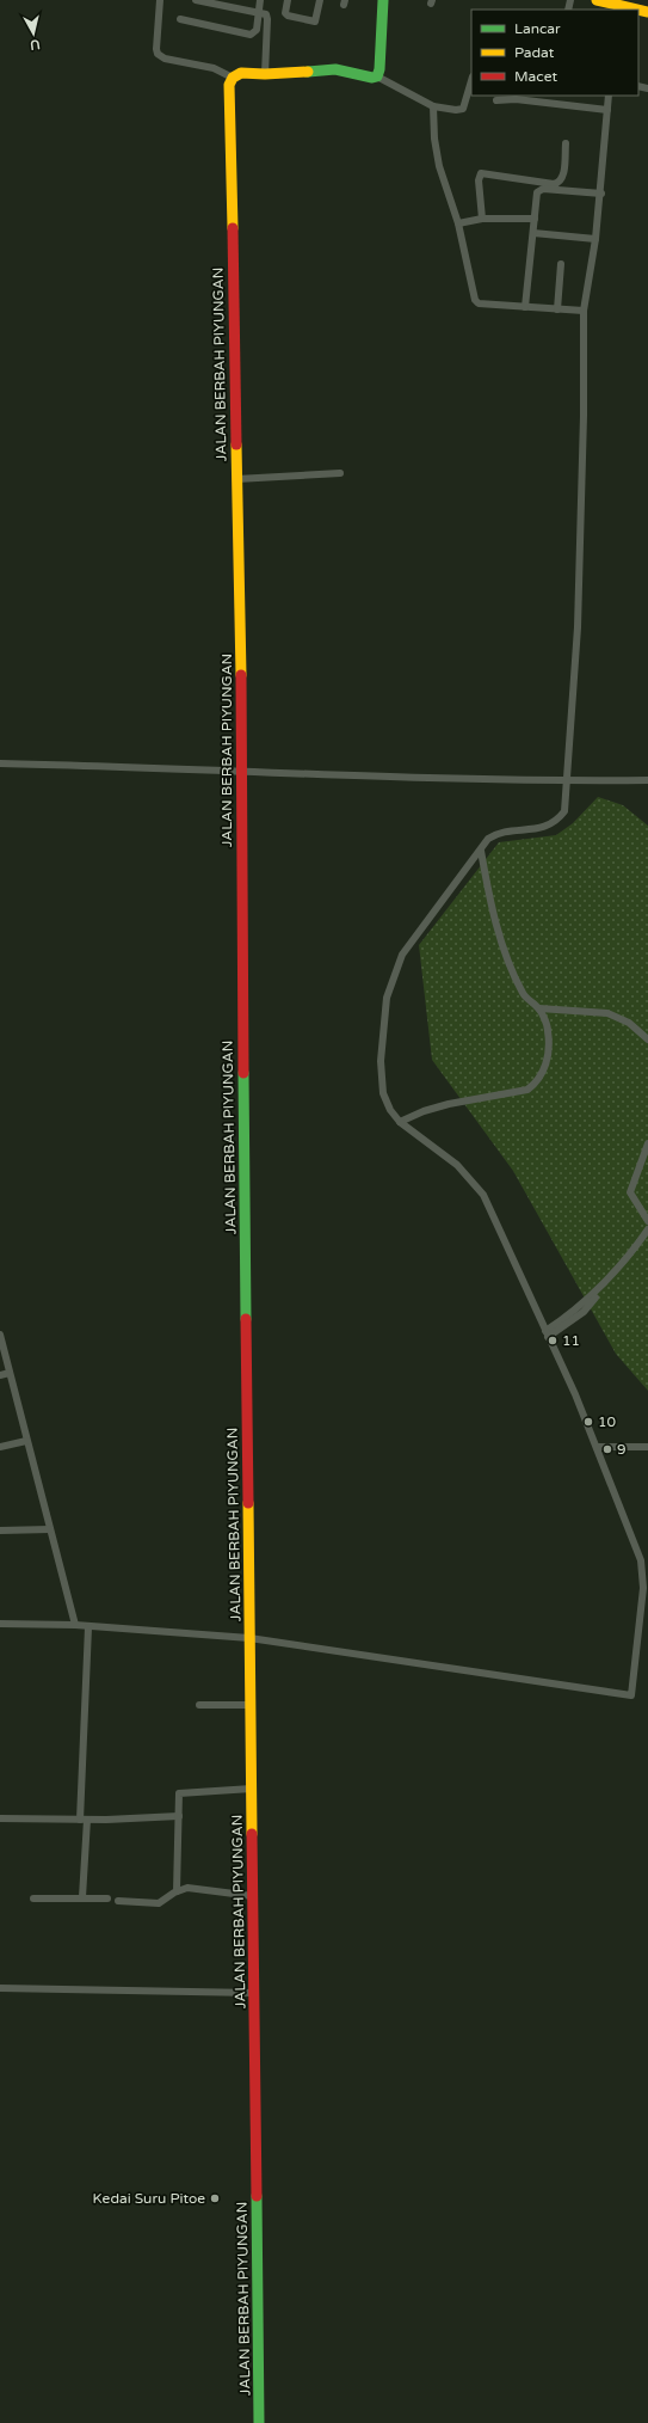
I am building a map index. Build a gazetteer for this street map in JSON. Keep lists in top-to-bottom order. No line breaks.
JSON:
{"streets":{"main road":["JALAN BERBAH PIYUNGAN"]},"places":["11","10","9","Kedai Suru Pitoe"],"legend":["Lancar","Padat","Macet"],"north":"bottom"}
